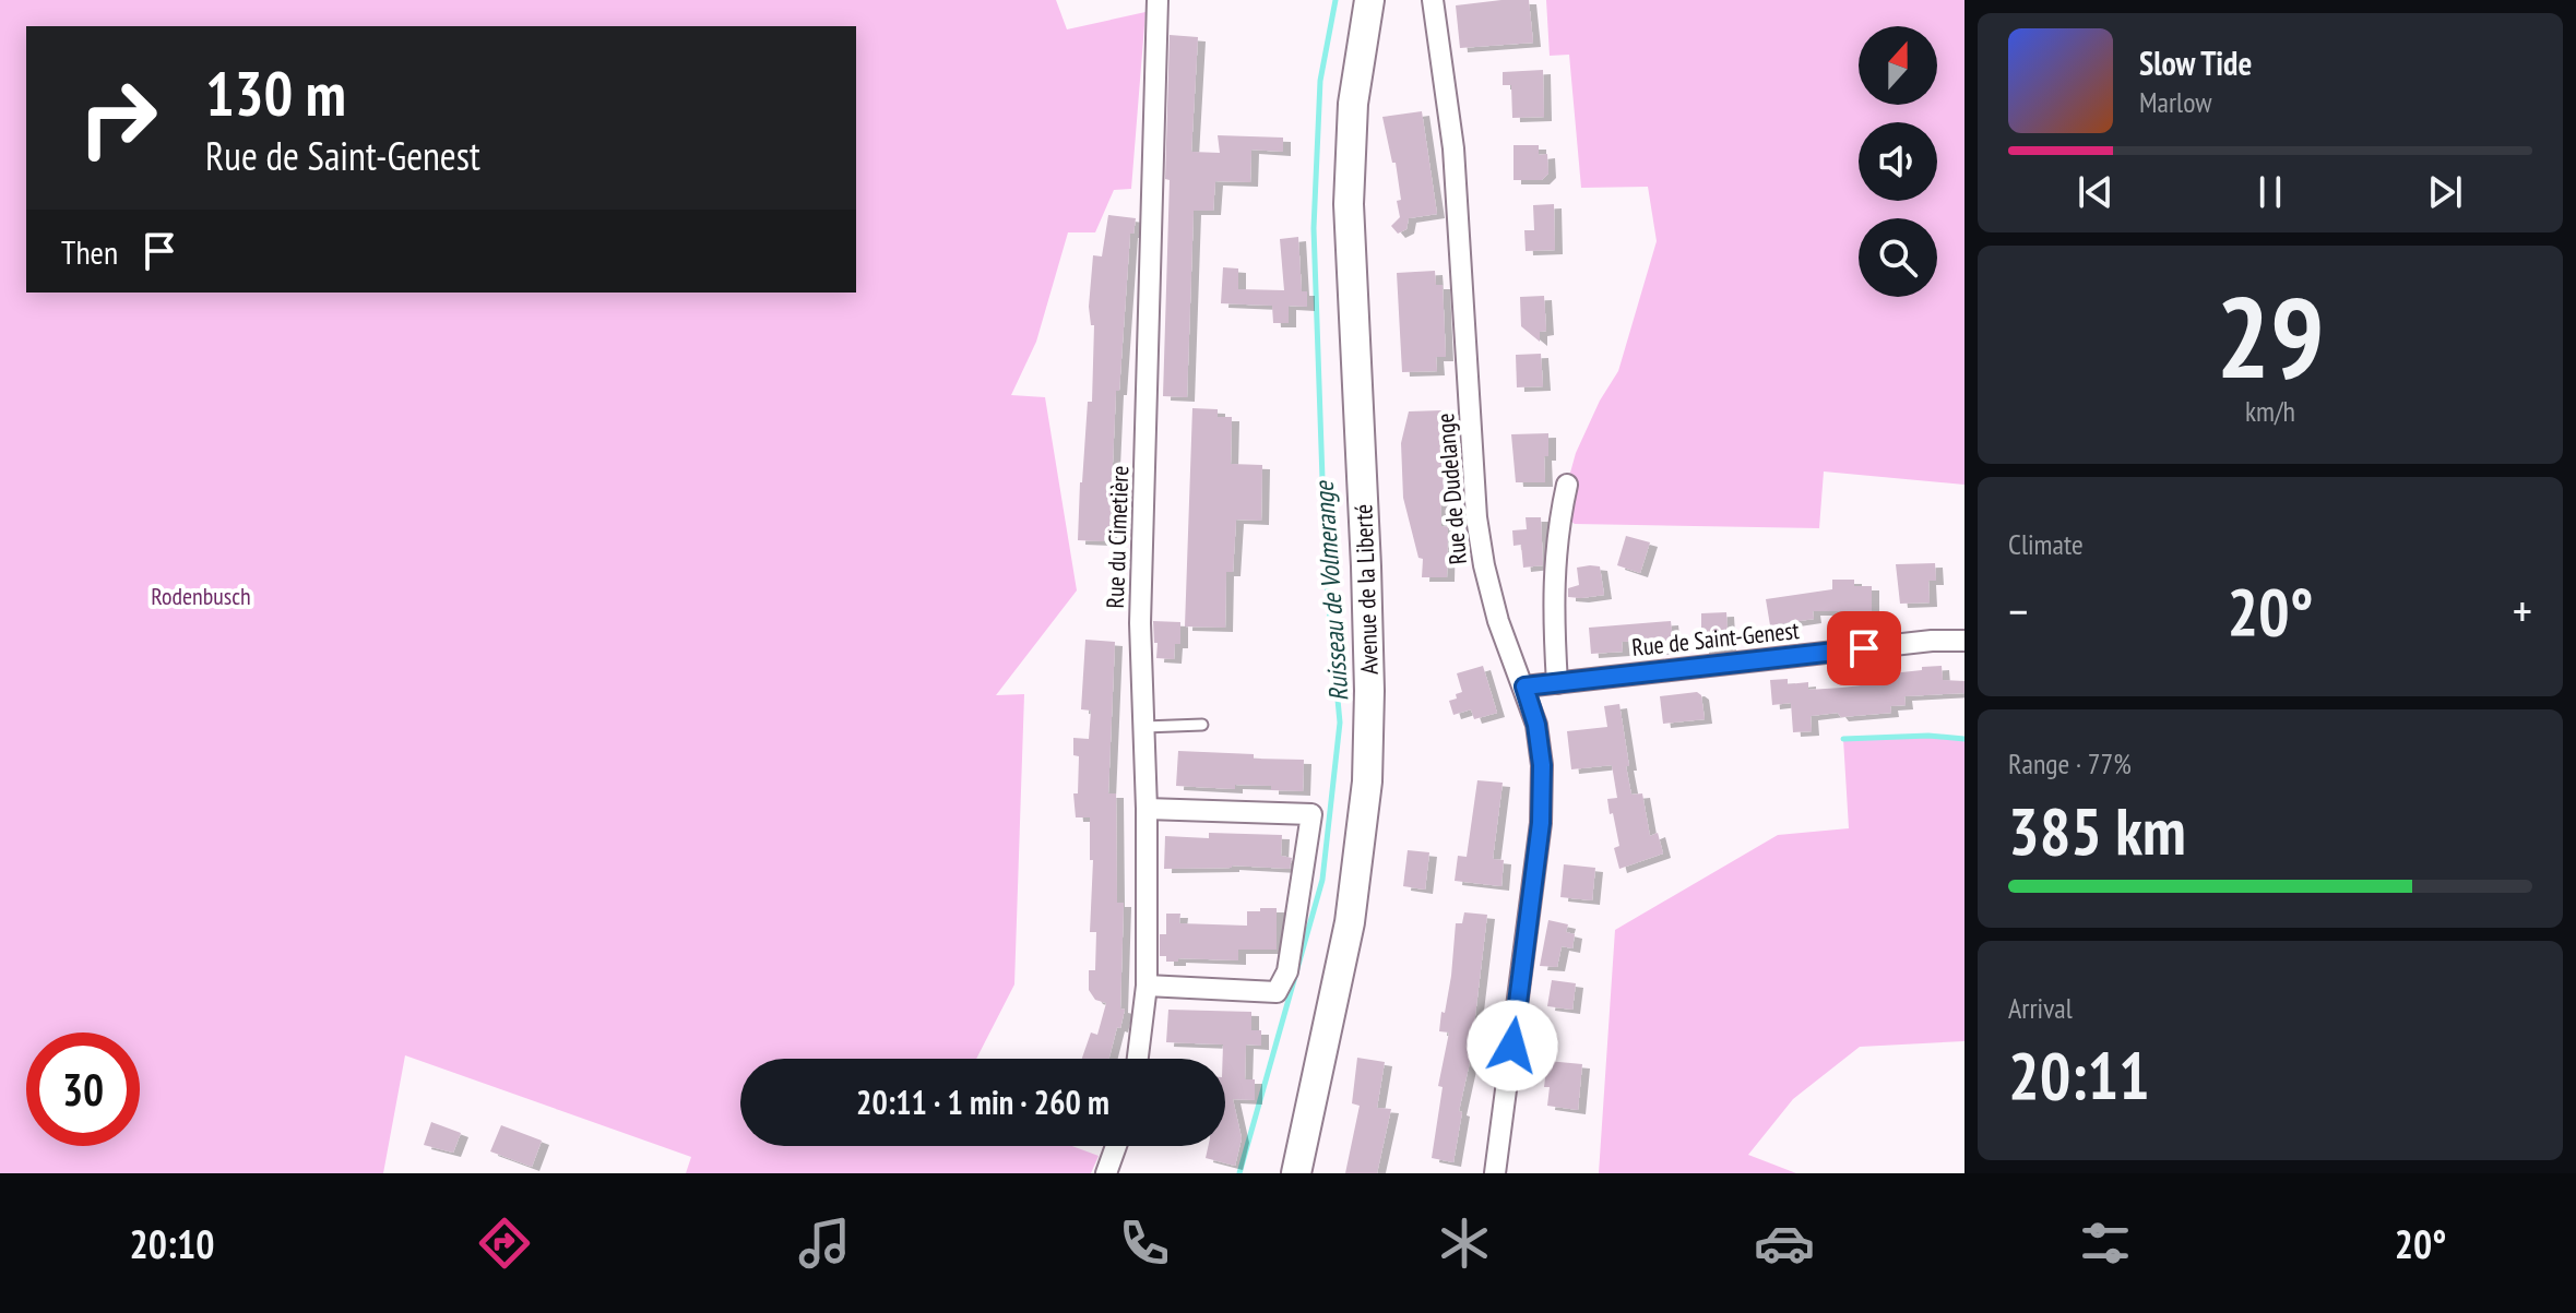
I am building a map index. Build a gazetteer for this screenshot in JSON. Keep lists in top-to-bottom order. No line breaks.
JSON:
{"streets":{"main road":["Avenue de la Liberté"],"street":["Rue de Dudelange","Rue du Cimetière","Rue de Saint-Genest"]},"crossings":[["Rue de Dudelange","Rue de Saint-Genest"]],"water":["Ruisseau de Volmerange"],"parks":["Rodenbusch"],"north":"top","page":{"turn":["130 m","Rue de Saint-Genest"],"song":["Slow Tide","Marlow"],"then":"Then","tile":[["29","km/h"],"Climate",["Range · 77%","385 km"],["Arrival","20:11"]],"heat":["−","20°","+"],"limit":"30","trip":"20:11 · 1 min · 260 m","tabs":["20:10","20°"]}}
